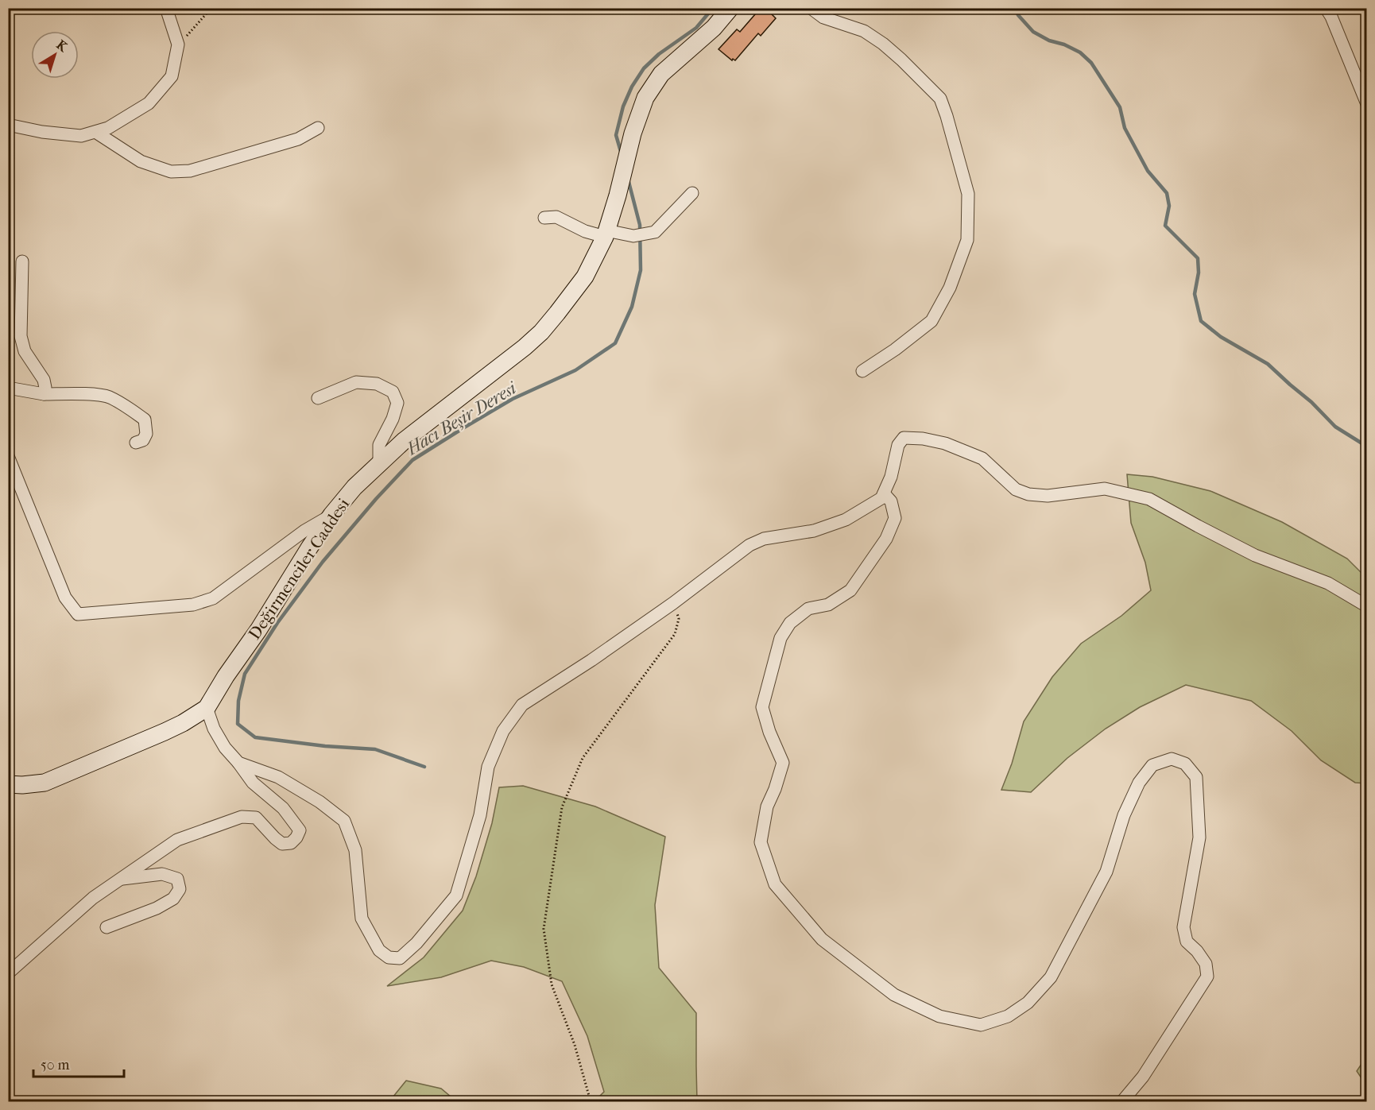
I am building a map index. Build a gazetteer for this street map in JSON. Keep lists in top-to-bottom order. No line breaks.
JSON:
{"streets":{"main road":["Değirmenciler Caddesi"]},"water":["Hacı Beşir Deresi"],"scale_bar":"50 m","north":"top right"}
